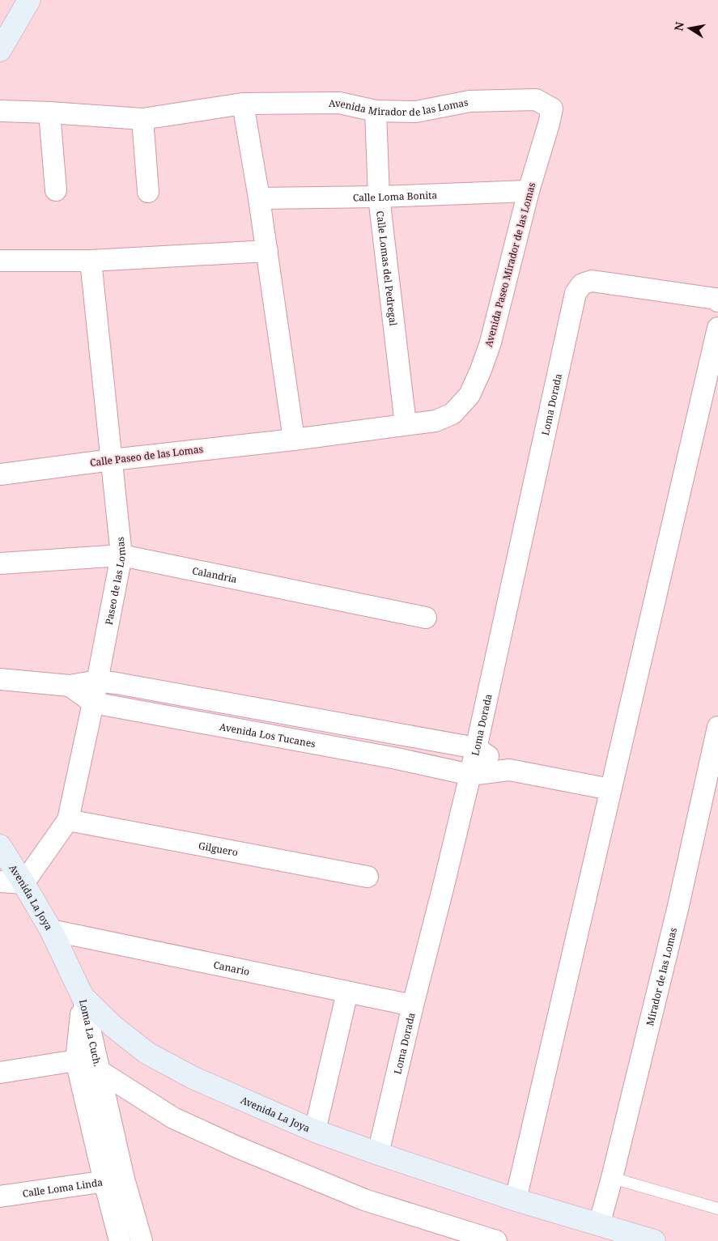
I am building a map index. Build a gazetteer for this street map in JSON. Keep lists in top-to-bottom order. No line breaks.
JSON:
{"streets":{"main road":["Avenida La Joya"],"street":["Avenida Mirador de las Lomas","Calle Loma Bonita","Avenida Paseo Mirador de las Lomas","Calle Lomas del Pedregal","Loma Dorada","Calle Paseo de las Lomas","Calandria","Paseo de las Lomas","Avenida Los Tucanes","Gilguero","Canario","Mirador de las Lomas","Loma La Cuch.","Calle Loma Linda"]},"crossings":[["Avenida Mirador de las Lomas","Avenida Paseo Mirador de las Lomas"],["Avenida Mirador de las Lomas","Calle Lomas del Pedregal"],["Calle Loma Bonita","Avenida Paseo Mirador de las Lomas"],["Calle Loma Bonita","Calle Lomas del Pedregal"],["Avenida Paseo Mirador de las Lomas","Calle Paseo de las Lomas"],["Calle Lomas del Pedregal","Calle Paseo de las Lomas"],["Loma Dorada","Avenida Los Tucanes"],["Loma Dorada","Avenida La Joya"],["Loma Dorada","Canario"],["Calle Paseo de las Lomas","Paseo de las Lomas"],["Calandria","Paseo de las Lomas"],["Paseo de las Lomas","Avenida Los Tucanes"],["Paseo de las Lomas","Gilguero"],["Paseo de las Lomas","Avenida La Joya"],["Avenida La Joya","Canario"],["Avenida La Joya","Mirador de las Lomas"],["Avenida La Joya","Loma La Cuch."],["Loma La Cuch.","Calle Loma Linda"]],"north":"left"}
